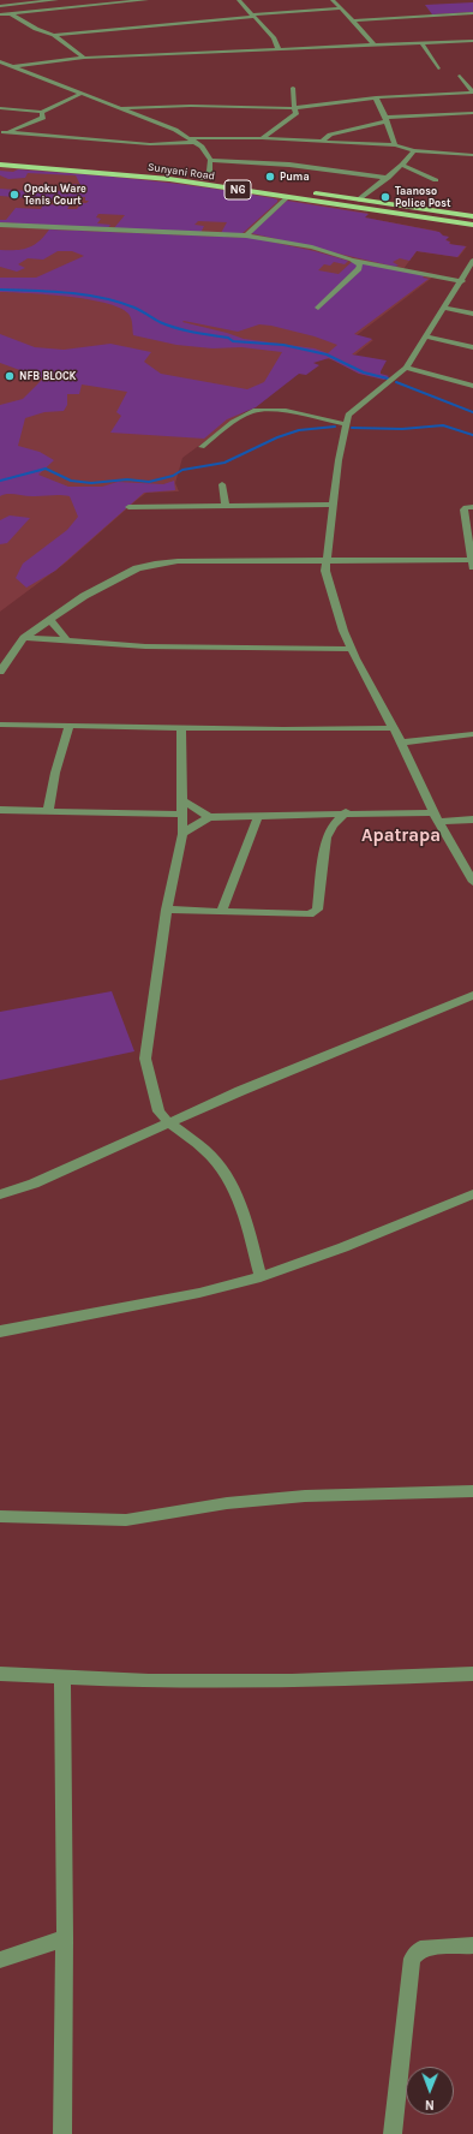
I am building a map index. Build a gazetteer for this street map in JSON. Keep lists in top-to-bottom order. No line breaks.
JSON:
{"streets":{"main road":["Sunyani Road","N6"]},"districts":["Apatrapa"],"places":["Puma","Opoku Ware Tenis Court","Taanoso Police Post","NFB BLOCK"],"north":"bottom"}
